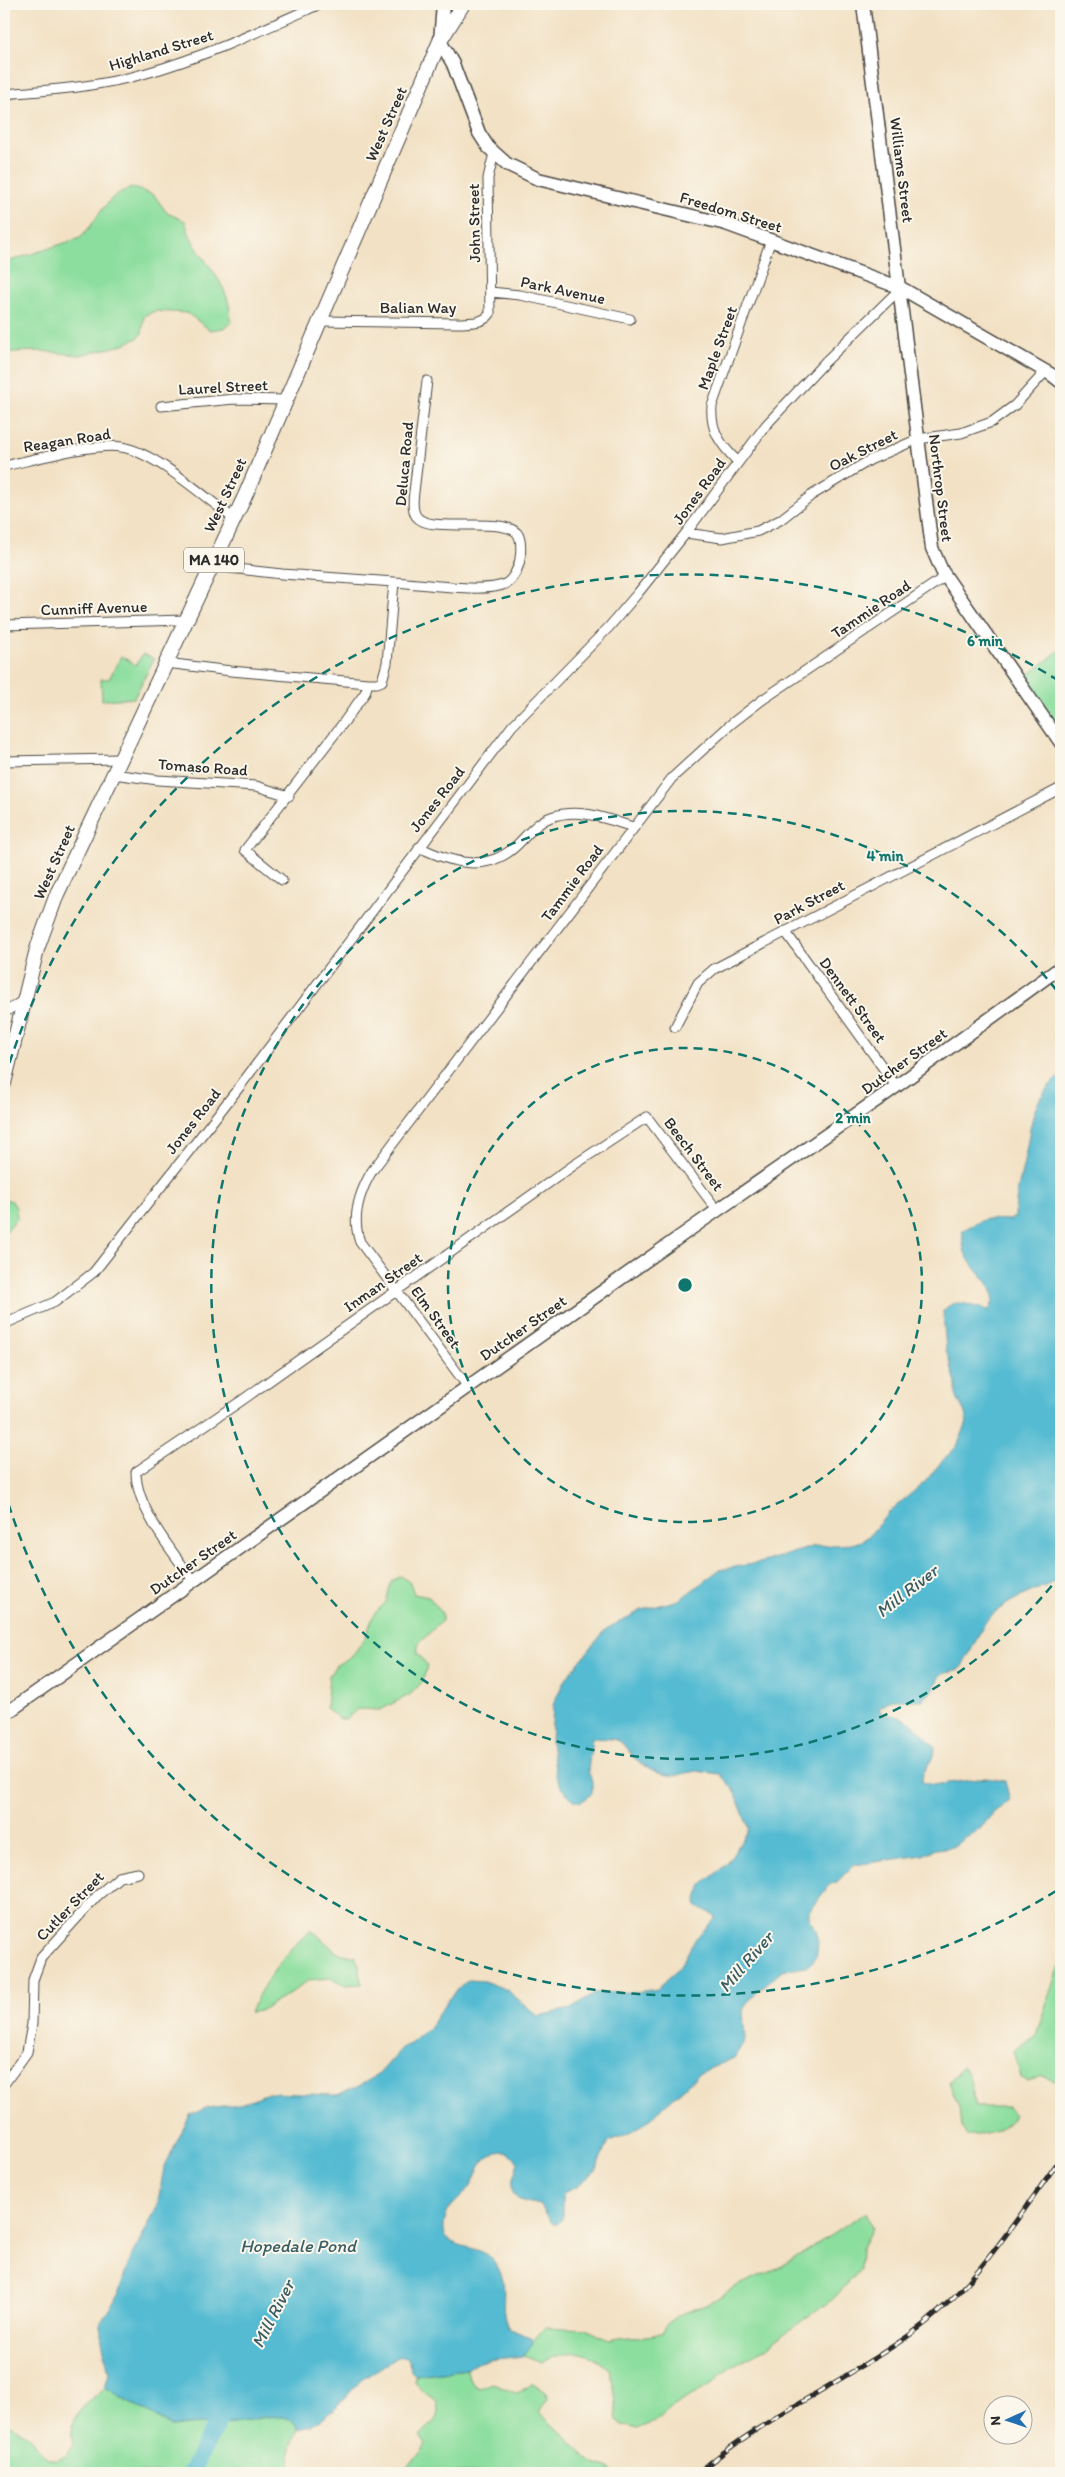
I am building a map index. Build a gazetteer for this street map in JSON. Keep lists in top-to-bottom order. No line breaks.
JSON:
{"streets":{"main road":["West Street","MA 140"],"street":["Highland Street","Williams Street","Freedom Street","John Street","Park Avenue","Balian Way","Maple Street","Laurel Street","Reagan Road","Oak Street","Deluca Road","Northrop Street","Jones Road","Cunniff Avenue","Tammie Road","Tomaso Road","Park Street","Dennett Street","Dutcher Street","Beech Street","Inman Street","Elm Street","Cutler Street"]},"crossings":[["West Street","Freedom Street"],["West Street","Balian Way"],["West Street","Laurel Street"],["West Street","Reagan Road"],["West Street","Deluca Road"],["West Street","MA 140"],["West Street","Cunniff Avenue"],["West Street","Tomaso Road"],["Williams Street","Freedom Street"],["Williams Street","Northrop Street"],["Williams Street","Jones Road"],["Freedom Street","John Street"],["Freedom Street","Maple Street"],["Freedom Street","Oak Street"],["Freedom Street","Northrop Street"],["Freedom Street","Jones Road"],["Freedom Street","MA 140"],["John Street","Park Avenue"],["John Street","Balian Way"],["Park Avenue","Balian Way"],["Maple Street","Jones Road"],["Oak Street","Northrop Street"],["Oak Street","Jones Road"],["Northrop Street","Jones Road"],["Northrop Street","Tammie Road"],["Tammie Road","Inman Street"],["Tammie Road","Elm Street"],["Park Street","Dennett Street"],["Dennett Street","Dutcher Street"],["Dutcher Street","Beech Street"],["Dutcher Street","Inman Street"],["Dutcher Street","Elm Street"],["Beech Street","Inman Street"],["Inman Street","Elm Street"]],"water":["Mill River","Hopedale Pond"],"north":"left","rings":["6 min","4 min","2 min"]}
